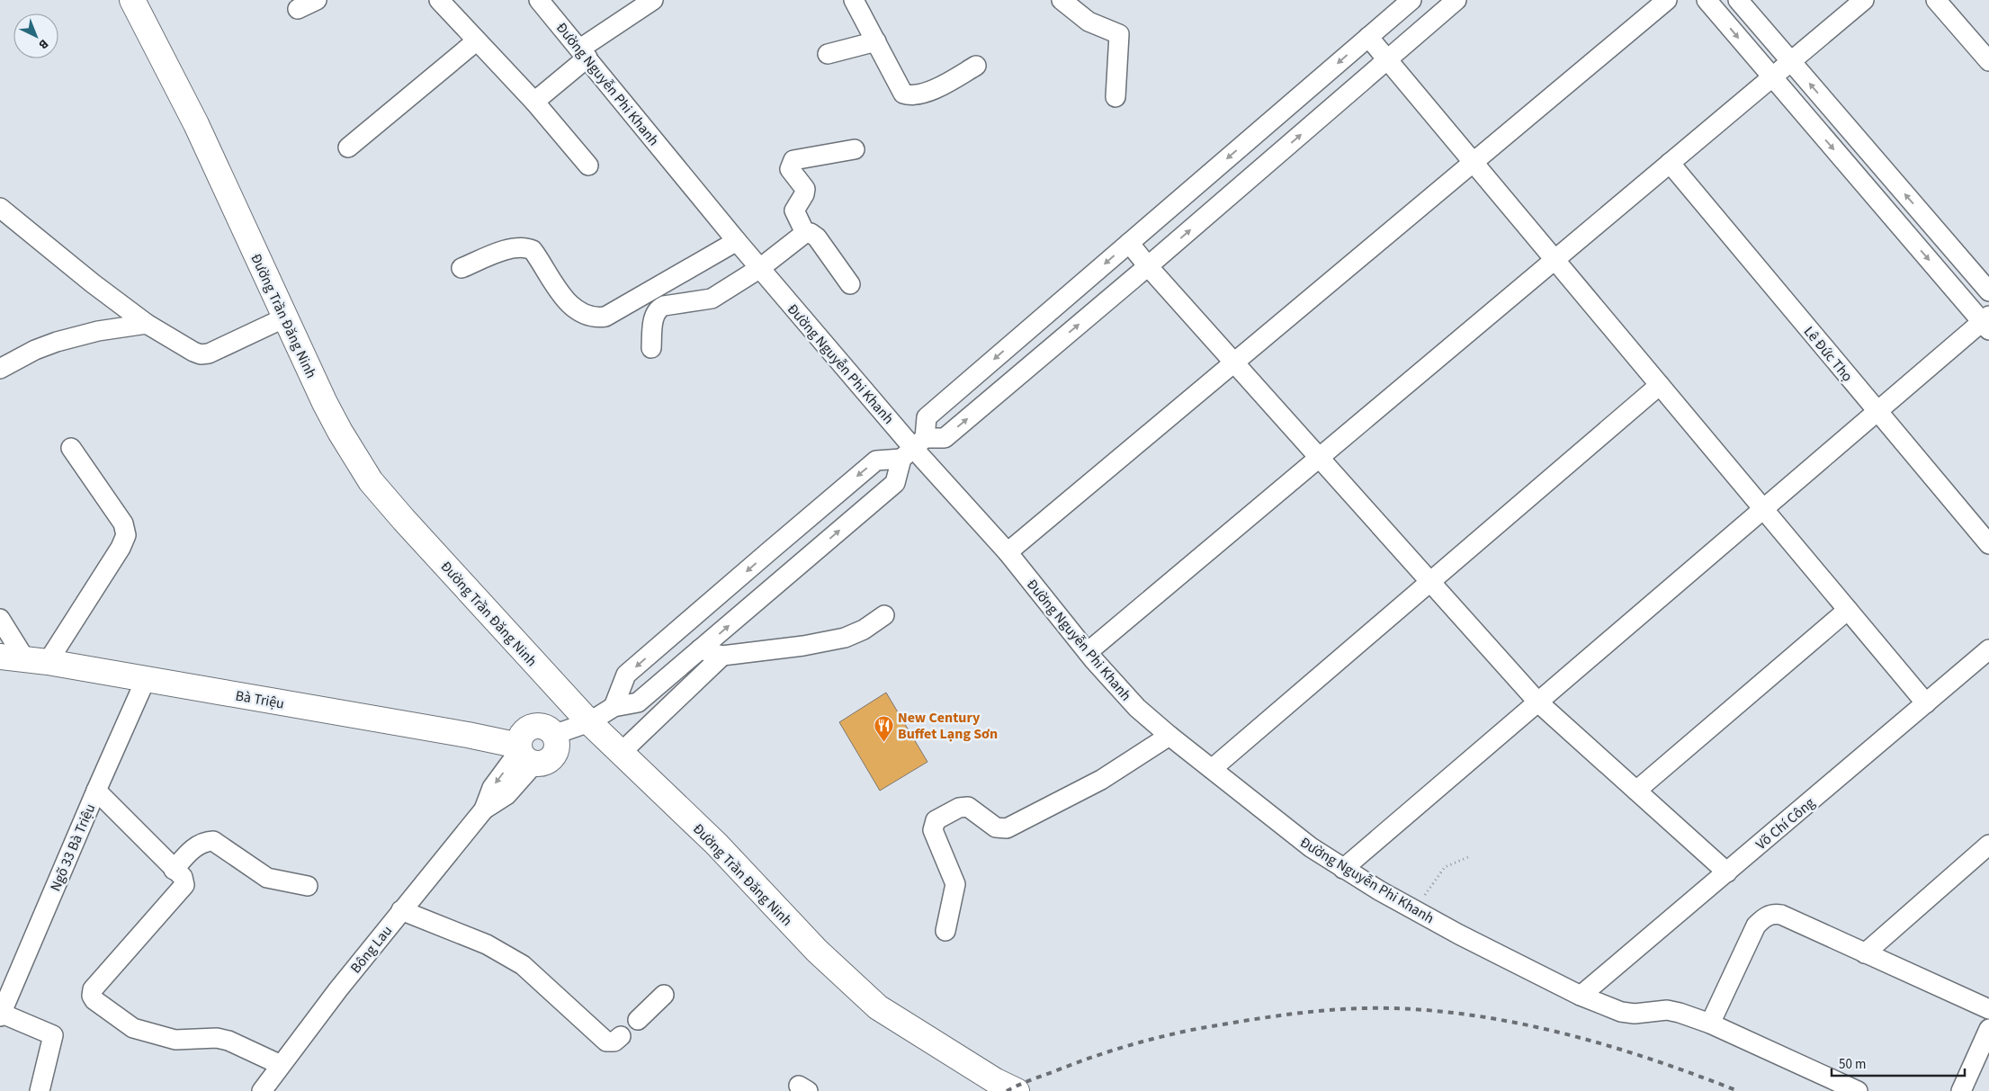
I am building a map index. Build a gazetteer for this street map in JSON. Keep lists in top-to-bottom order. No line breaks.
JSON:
{"streets":{"main road":["Đường Trần Đăng Ninh","Bà Triệu"],"street":["Đường Nguyễn Phi Khanh","Lê Đức Thọ","Võ Chí Công","Ngõ 33 Bà Triệu","Bông Lau"]},"crossings":[["Đường Nguyễn Phi Khanh","Võ Chí Công"],["Bà Triệu","Ngõ 33 Bà Triệu"],["Bà Triệu","Bông Lau"]],"places":{"restaurant":["New Century Buffet Lạng Sơn"]},"scale_bar":"50 m","north":"bottom right"}
